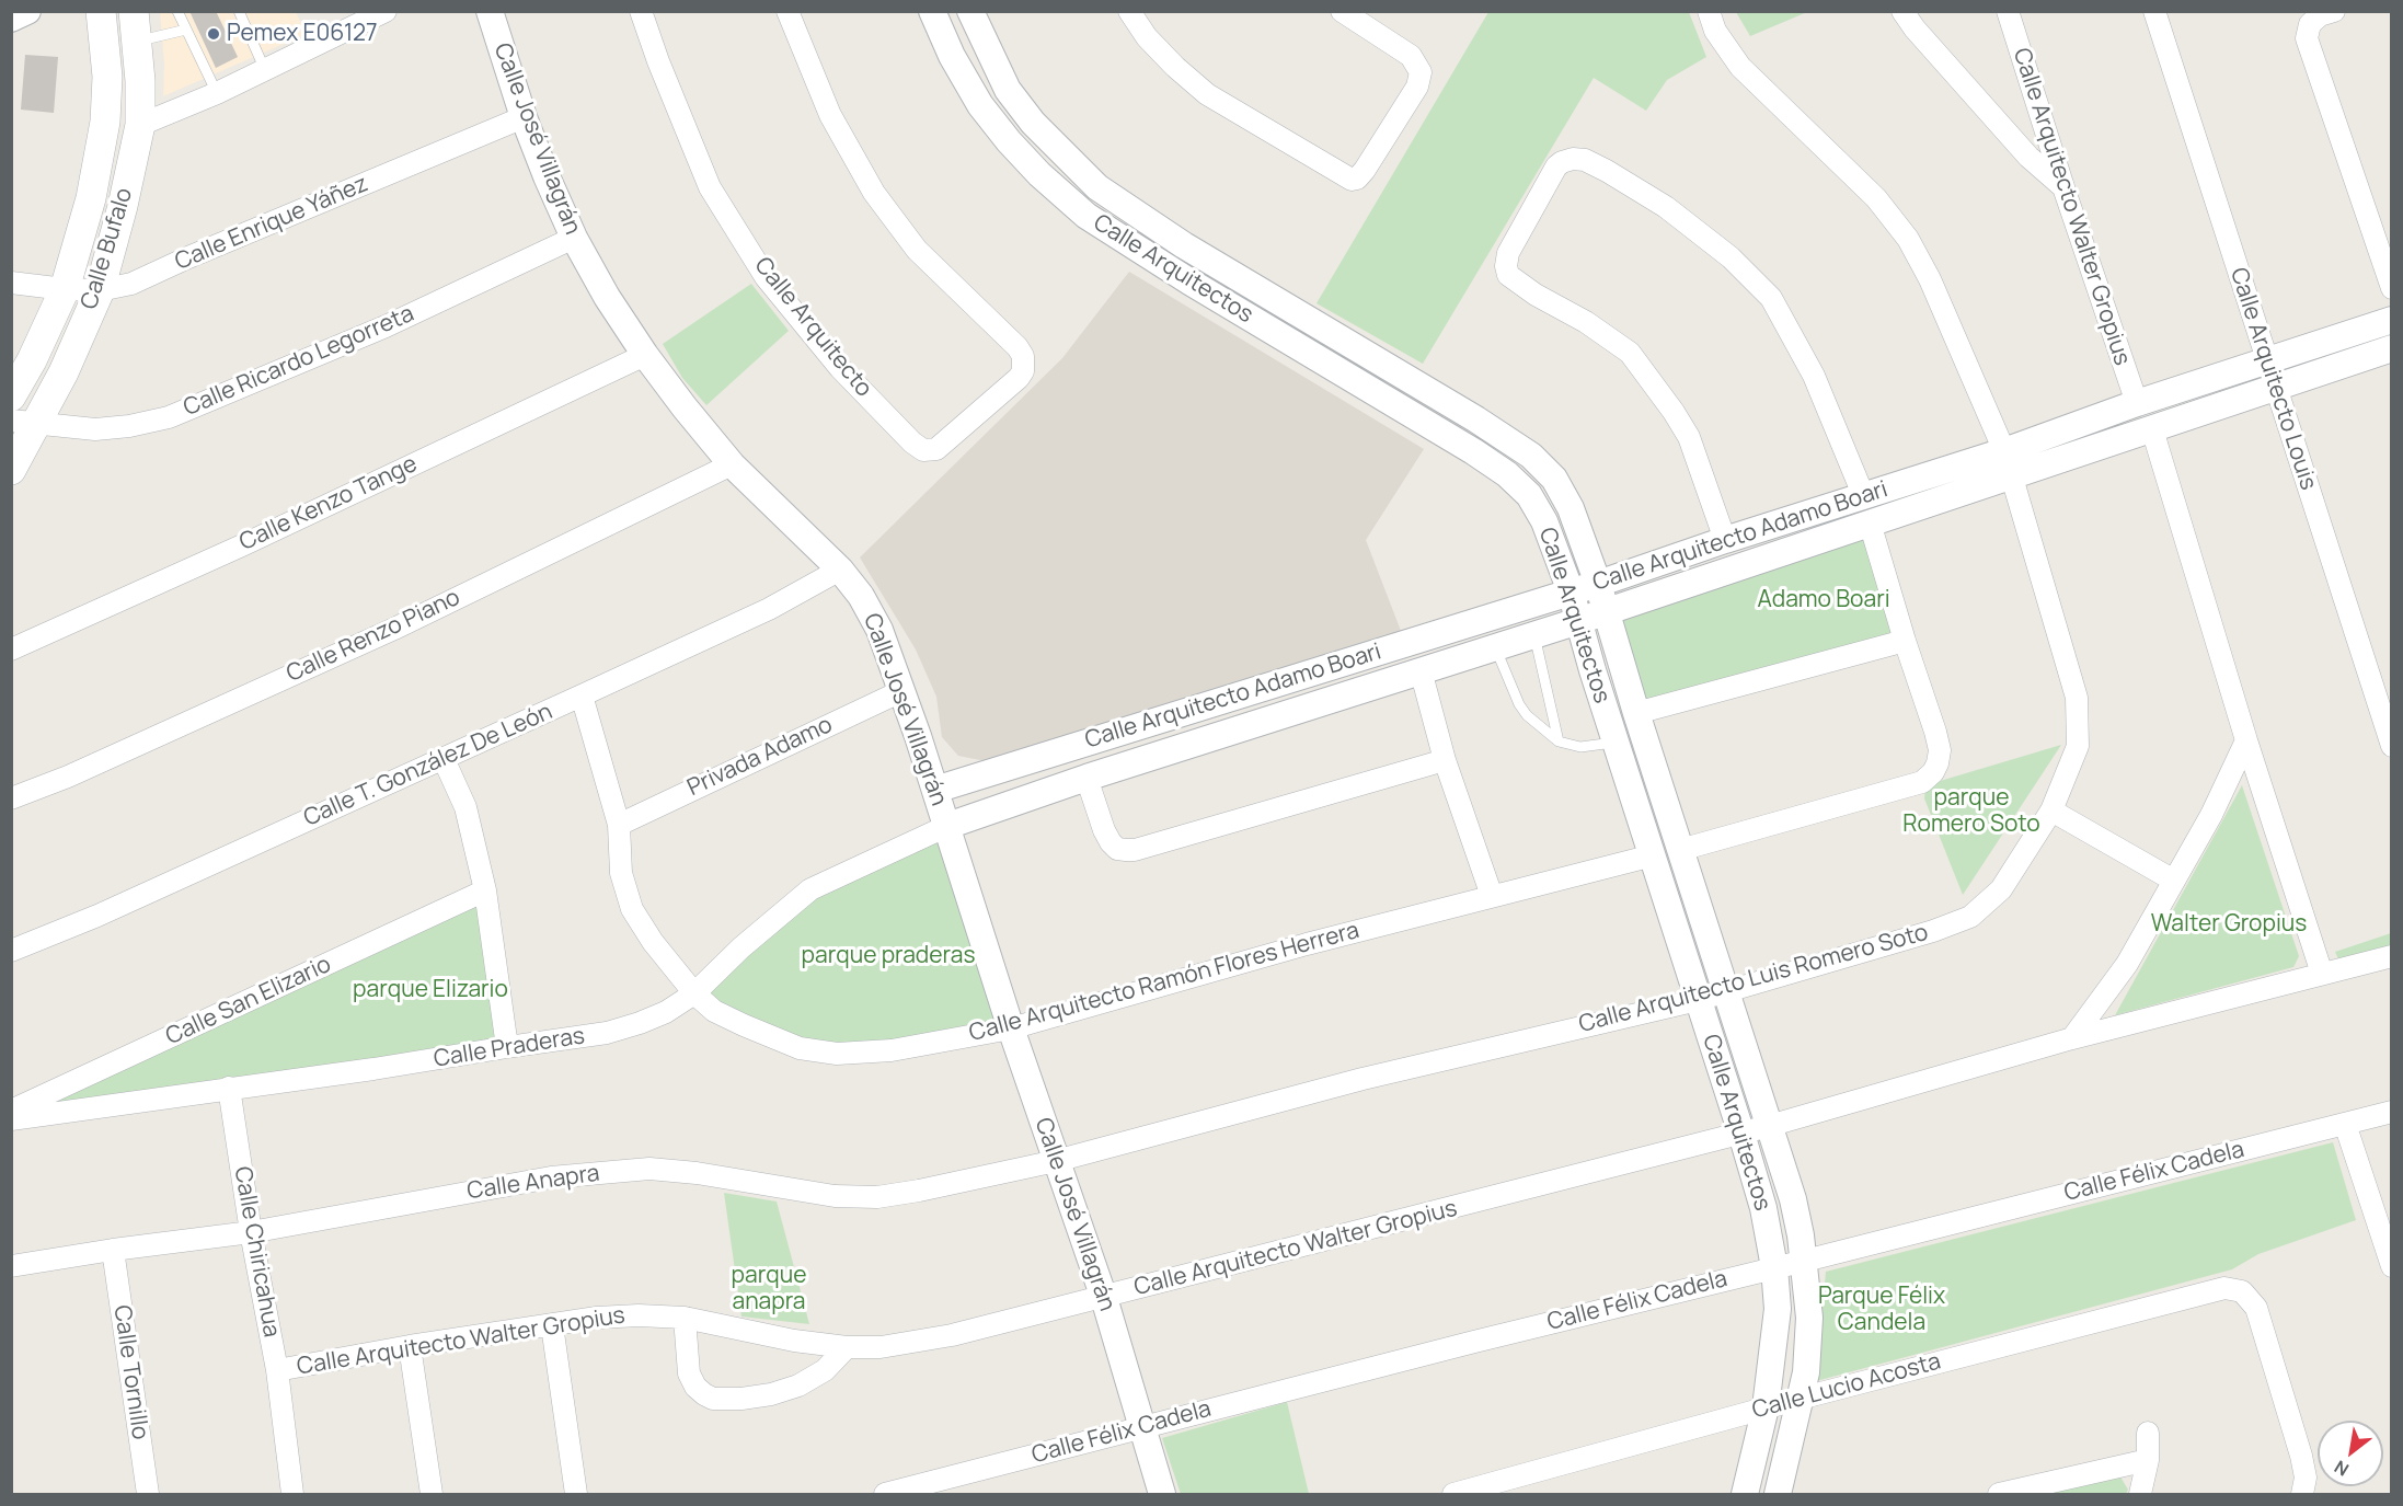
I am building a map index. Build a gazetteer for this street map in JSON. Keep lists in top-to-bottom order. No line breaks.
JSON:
{"streets":{"main road":["Calle Bufalo"],"street":["Calle José Villagrán","Calle Arquitecto Walter Gropius","Calle Enrique Yáñez","Calle Arquitectos","Calle Arquitecto","Calle Ricardo Legorreta","Calle Arquitecto Louis","Calle Kenzo Tange","Calle Arquitecto Adamo Boari","Calle Renzo Piano","Privada Adamo","Calle T. González De León","Calle Arquitecto Luis Romero Soto","Calle Arquitecto Ramón Flores Herrera","Calle San Elizario","Calle Praderas","Calle Félix Cadela","Calle Anapra","Calle Chiricahua","Calle Tornillo","Calle Lucio Acosta"]},"crossings":[["Calle José Villagrán","Calle Arquitecto Walter Gropius"],["Calle José Villagrán","Calle Enrique Yáñez"],["Calle José Villagrán","Calle Ricardo Legorreta"],["Calle José Villagrán","Calle Kenzo Tange"],["Calle José Villagrán","Calle Arquitecto Adamo Boari"],["Calle José Villagrán","Calle Renzo Piano"],["Calle José Villagrán","Privada Adamo"],["Calle José Villagrán","Calle T. González De León"],["Calle José Villagrán","Calle Arquitecto Luis Romero Soto"],["Calle José Villagrán","Calle Arquitecto Ramón Flores Herrera"],["Calle José Villagrán","Calle Praderas"],["Calle José Villagrán","Calle Félix Cadela"],["Calle José Villagrán","Calle Anapra"],["Calle Arquitecto Walter Gropius","Calle Arquitectos"],["Calle Arquitecto Walter Gropius","Calle Arquitecto Adamo Boari"],["Calle Arquitecto Walter Gropius","Calle Chiricahua"],["Calle Enrique Yáñez","Calle Bufalo"],["Calle Bufalo","Calle Ricardo Legorreta"],["Calle Arquitectos","Calle Arquitecto Adamo Boari"],["Calle Arquitectos","Calle Arquitecto Luis Romero Soto"],["Calle Arquitectos","Calle Arquitecto Ramón Flores Herrera"],["Calle Arquitectos","Calle Félix Cadela"],["Calle Arquitectos","Calle Lucio Acosta"],["Calle Arquitecto Louis","Calle Arquitecto Adamo Boari"],["Calle Arquitecto Adamo Boari","Calle Arquitecto Luis Romero Soto"],["Calle Arquitecto Adamo Boari","Calle Praderas"],["Privada Adamo","Calle Arquitecto Ramón Flores Herrera"],["Calle T. González De León","Calle Arquitecto Ramón Flores Herrera"],["Calle Arquitecto Luis Romero Soto","Calle Anapra"],["Calle Arquitecto Ramón Flores Herrera","Calle Praderas"],["Calle Praderas","Calle Chiricahua"],["Calle Anapra","Calle Chiricahua"],["Calle Anapra","Calle Tornillo"]],"parks":["Adamo Boari","parque Romero Soto","Walter Gropius","parque praderas","parque Elizario","parque anapra","Parque Félix Candela"],"places":["Pemex E06127"],"north":"bottom left"}
